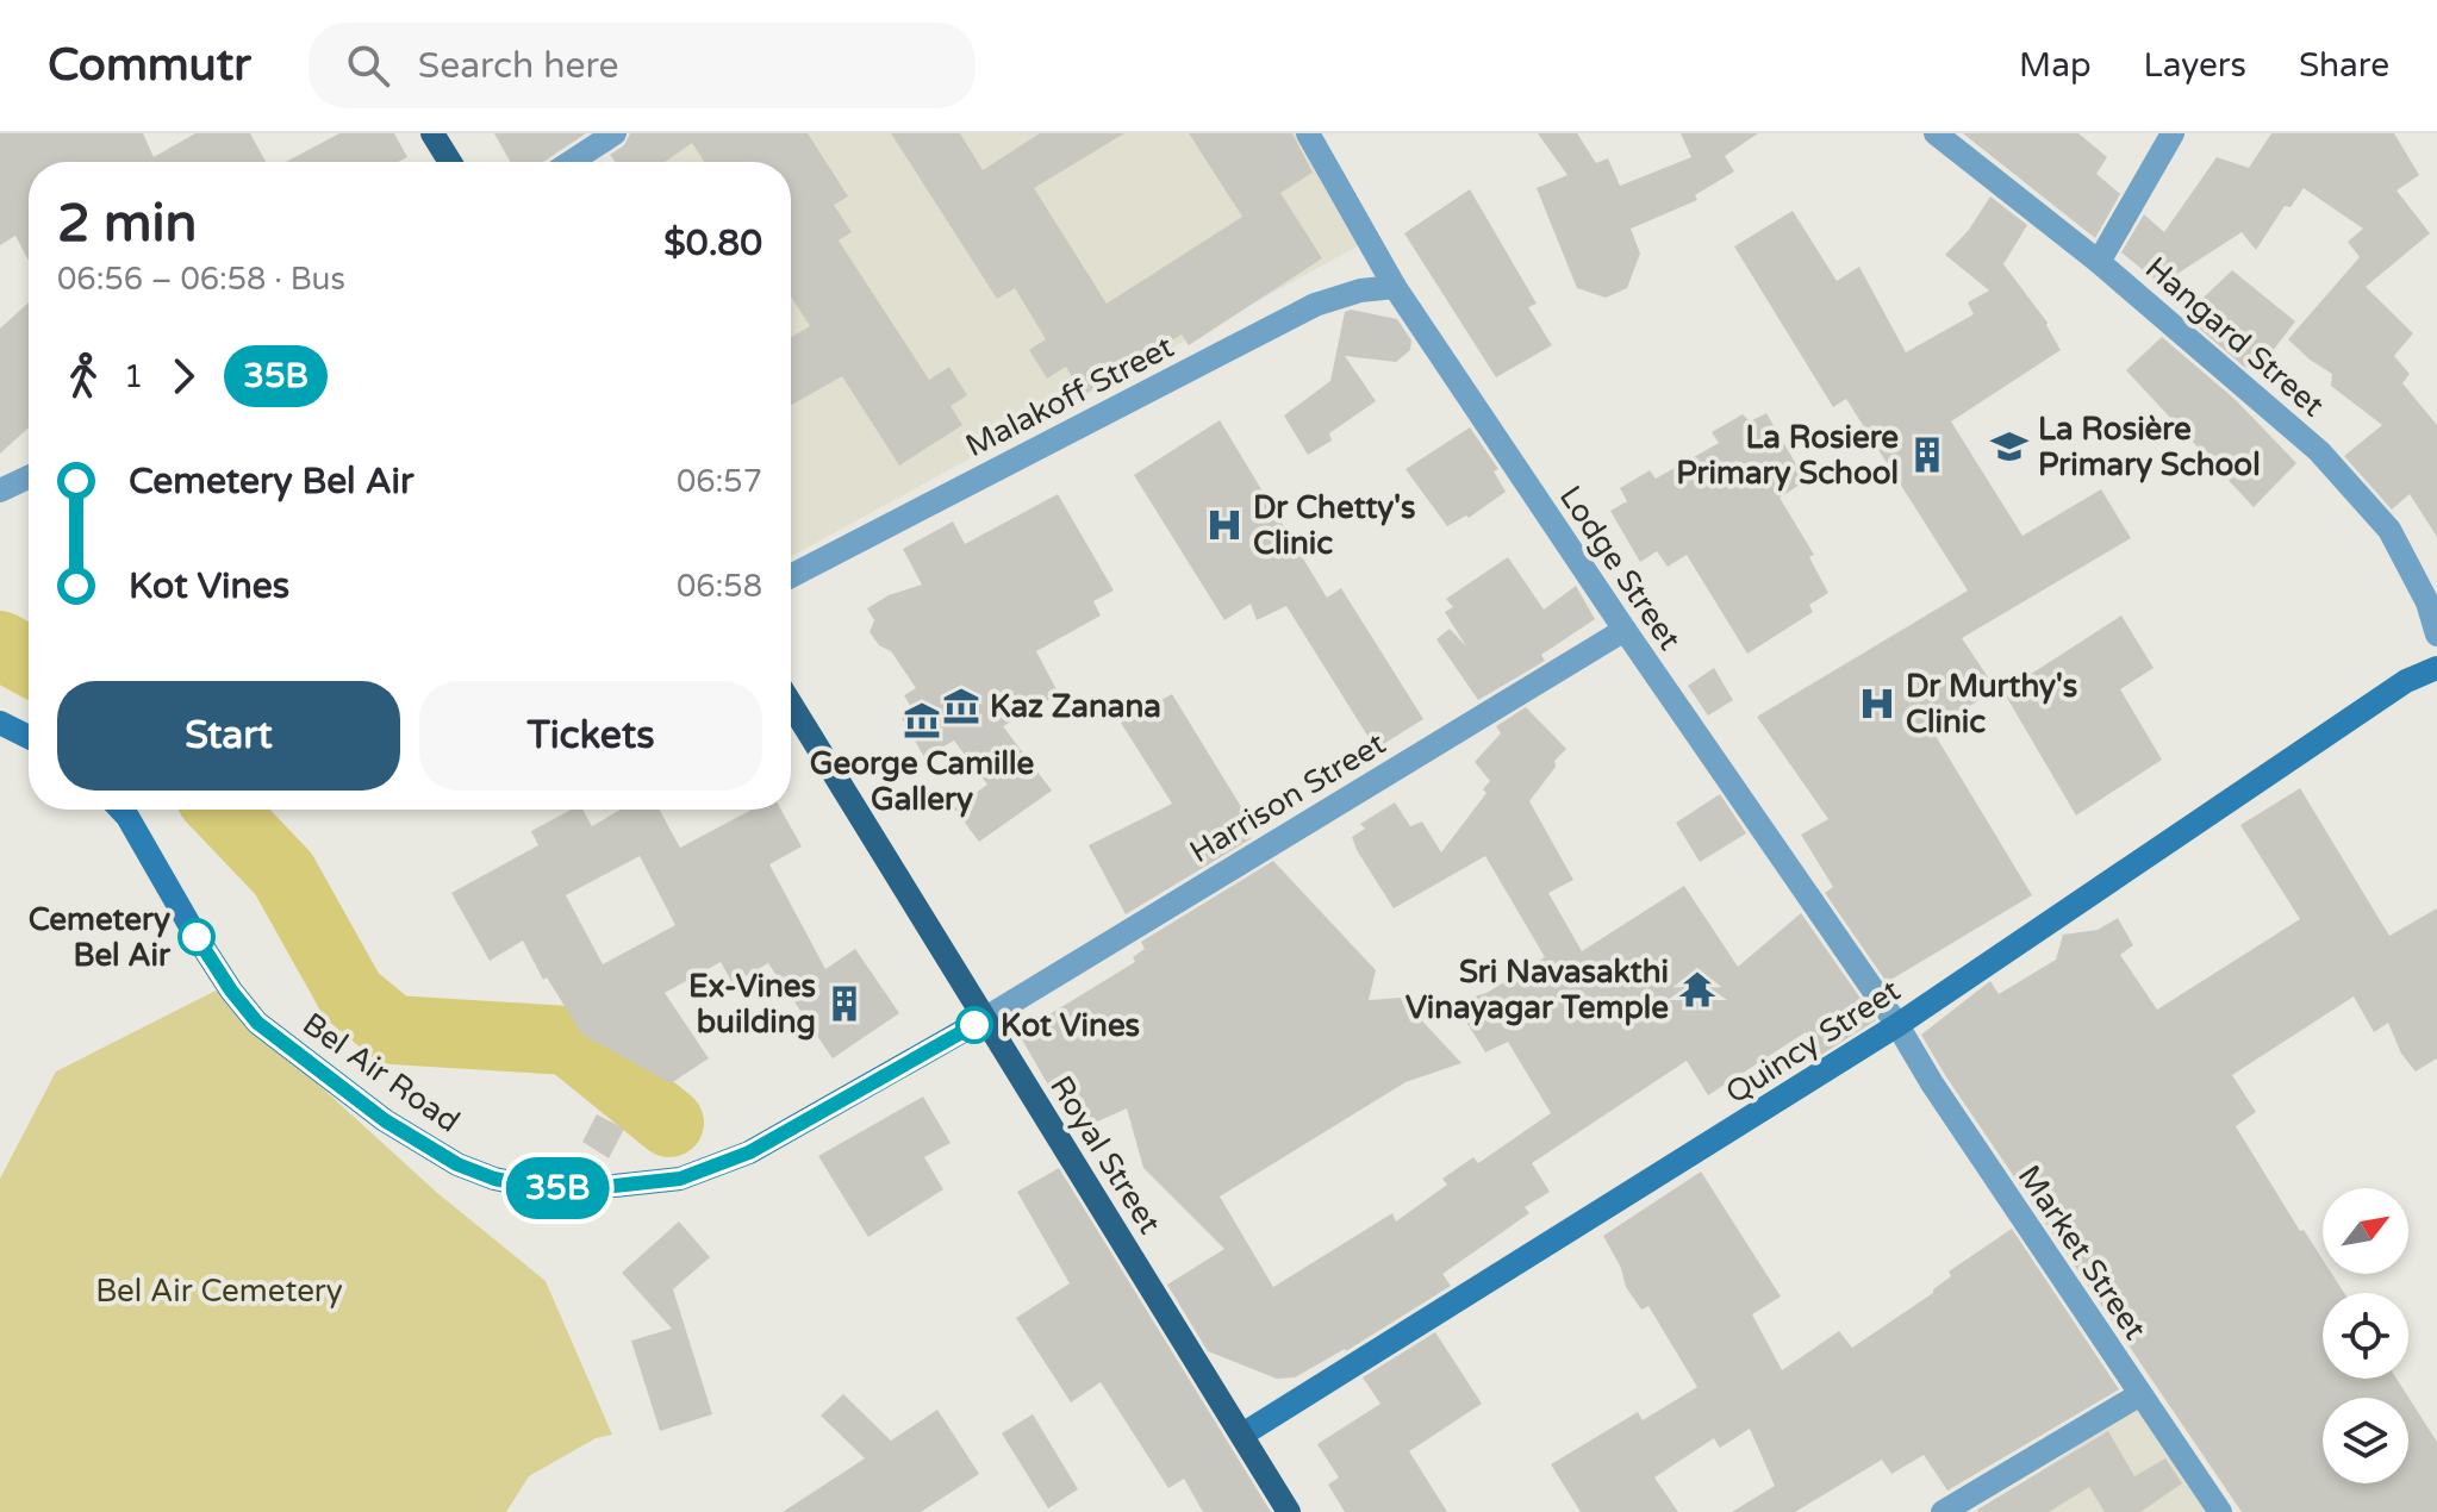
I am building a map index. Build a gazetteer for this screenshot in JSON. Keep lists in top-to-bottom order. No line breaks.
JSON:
{"streets":{"main road":["Quincy Street","Bel Air Road","Royal Street"],"street":["Hangard Street","Malakoff Street","Lodge Street","Harrison Street","Market Street"]},"crossings":[["Malakoff Street","Lodge Street"],["Lodge Street","Harrison Street"],["Lodge Street","Quincy Street"],["Lodge Street","Market Street"],["Harrison Street","Bel Air Road"],["Harrison Street","Royal Street"],["Quincy Street","Royal Street"],["Quincy Street","Market Street"],["Bel Air Road","Royal Street"]],"parks":["Bel Air Cemetery"],"places":{"school or university":["La Rosière Primary School"],"building":["La Rosiere Primary School","Ex-Vines building"],"hospital":["Dr Chetty's Clinic","Dr Murthy's Clinic"],"museum":["Kaz Zanana","George Camille Gallery"],"other":["Cemetery Bel Air","Kot Vines"],"temple":["Sri Navasakthi Vinayagar Temple"]},"lines":["bus line 35B"],"north":"top right","page":{"header":"Commutr","search":"Search here","nav":["Map","Layers","Share"],"on_map":"35B","heading":["2 min","06:56 – 06:58 · Bus","$0.80"],"legs":["1","35B"],"list":[{"name":"Cemetery Bel Air","value":"06:57"},{"name":"Kot Vines","value":"06:58"}],"buttons":["Start","Tickets"]}}
